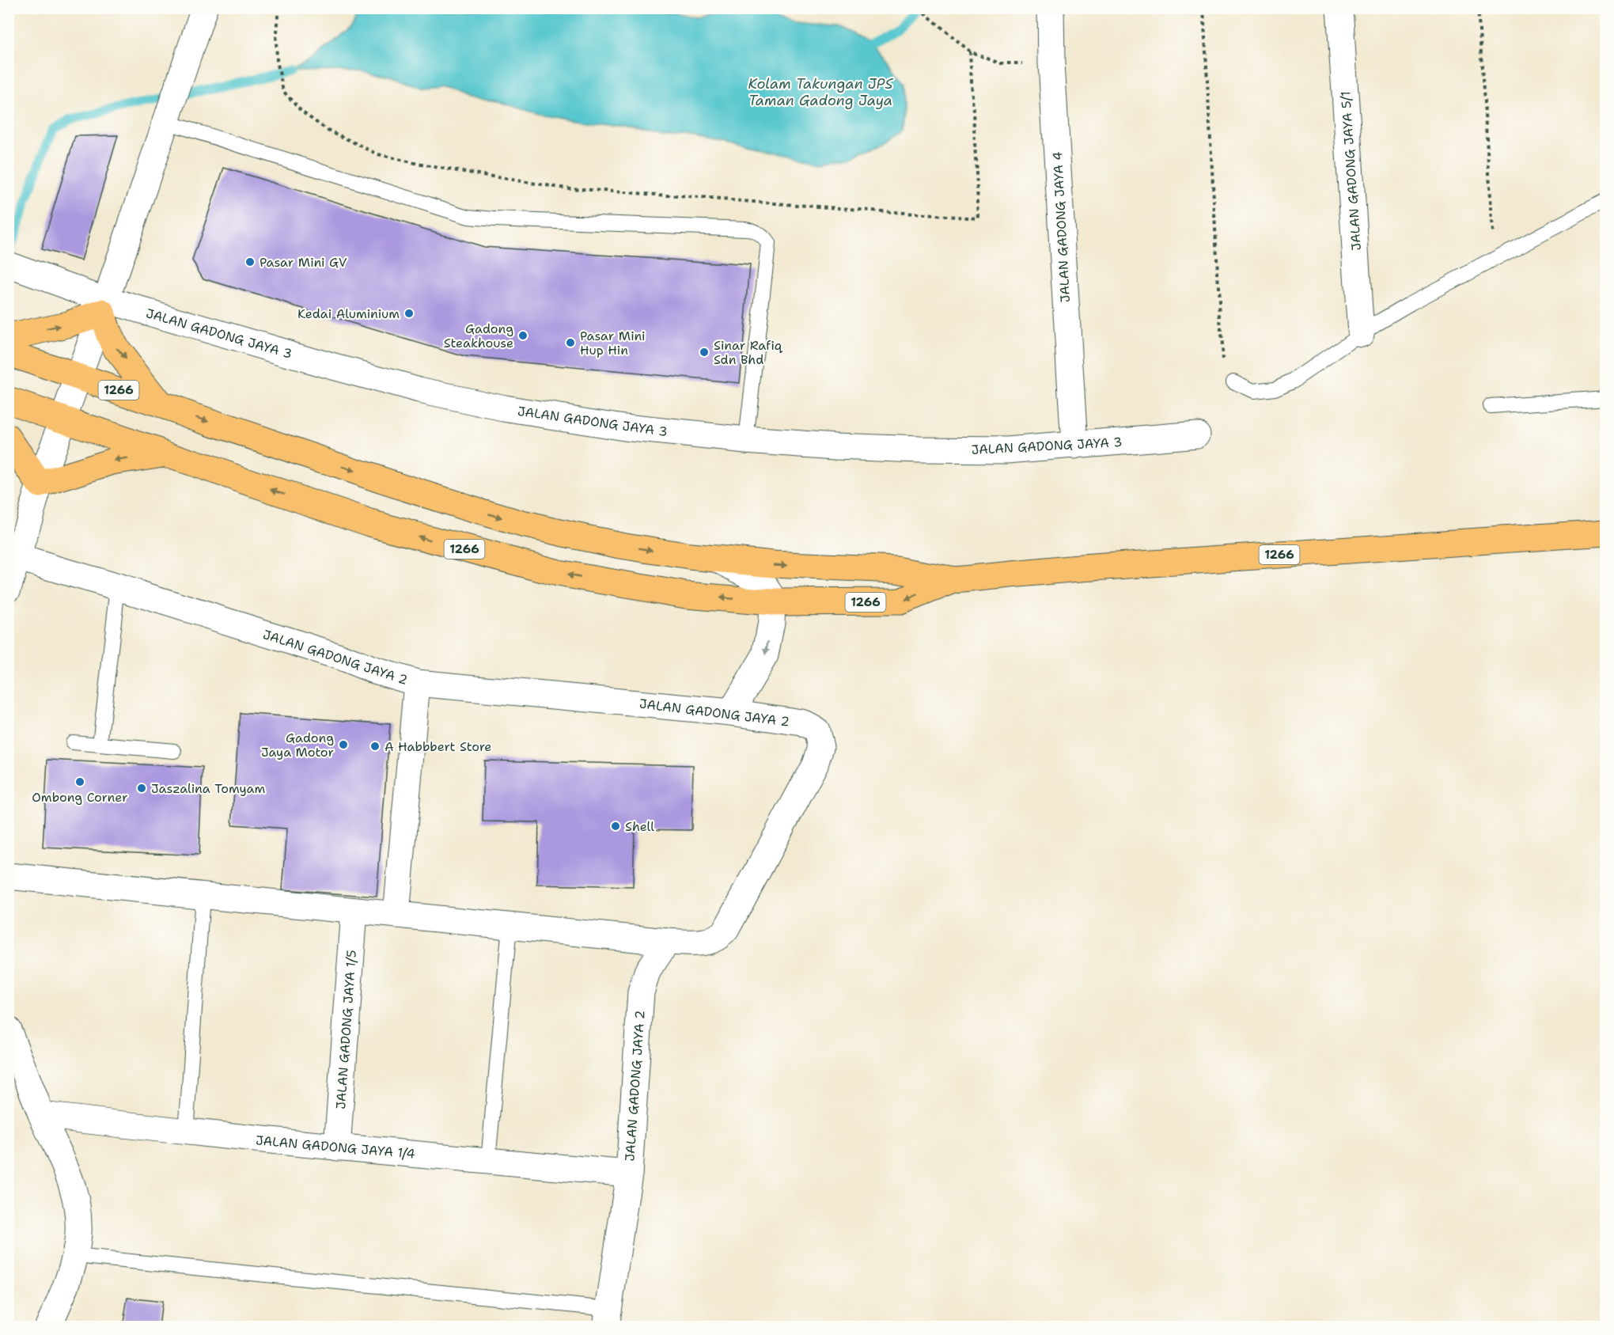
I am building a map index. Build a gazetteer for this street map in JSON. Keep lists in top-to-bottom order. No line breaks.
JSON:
{"streets":{"main road":["1266"],"street":["JALAN GADONG JAYA 5/1","JALAN GADONG JAYA 4","JALAN GADONG JAYA 3","JALAN GADONG JAYA 2","JALAN GADONG JAYA 1/5","JALAN GADONG JAYA 1/4"]},"crossings":[["JALAN GADONG JAYA 4","JALAN GADONG JAYA 3"],["JALAN GADONG JAYA 2","JALAN GADONG JAYA 1/4"],["JALAN GADONG JAYA 1/5","JALAN GADONG JAYA 1/4"]],"water":["Kolam Takungan JPS Taman Gadong Jaya"],"places":["Pasar Mini GV","Kedai Aluminium","Gadong Steakhouse","Pasar Mini Hup Hin","Sinar Rafiq Sdn Bhd","Gadong Jaya Motor","A Habbbert Store","Ombong Corner","Jaszalina Tomyam","Shell"]}
